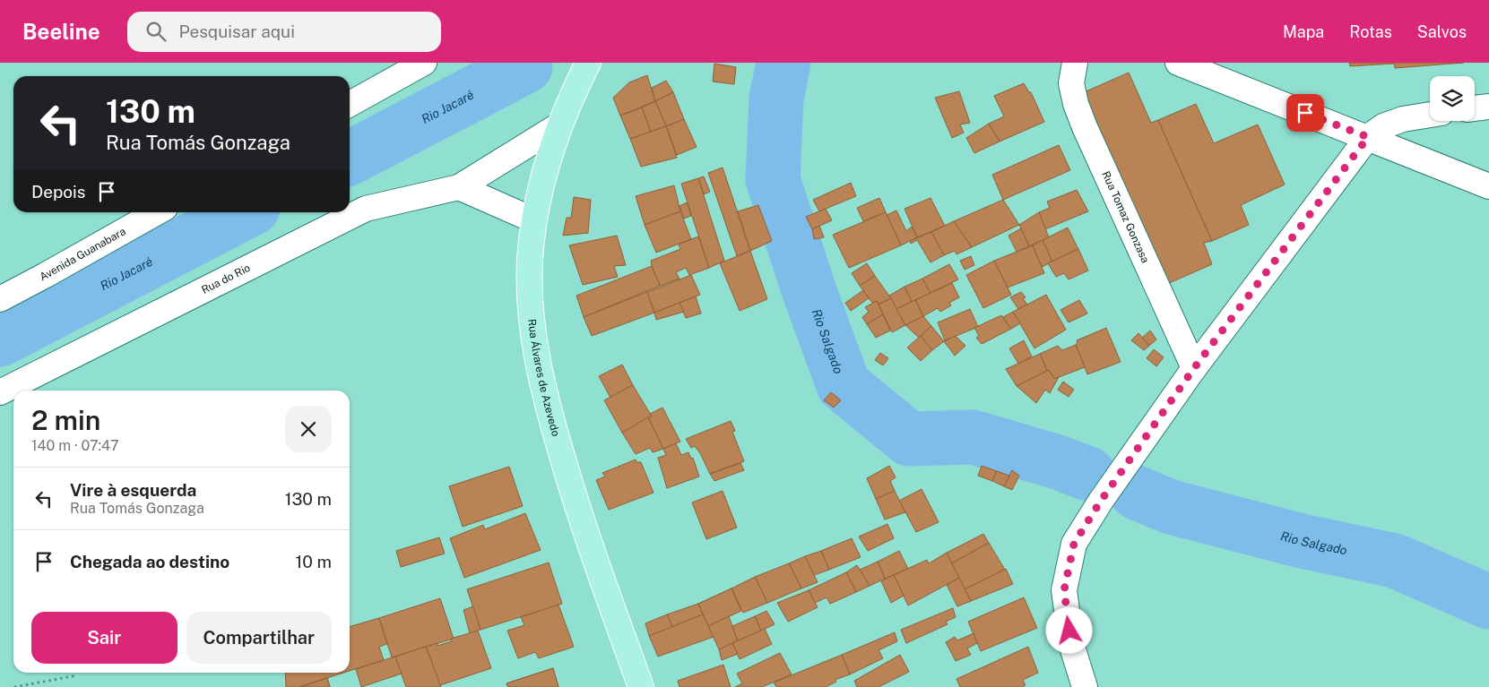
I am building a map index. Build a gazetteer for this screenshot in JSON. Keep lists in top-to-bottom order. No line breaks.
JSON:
{"streets":{"main road":["Rua Álvares de Azevedo"],"street":["Rua Tomaz Gonzasa","Avenida Guanabara","Rua do Rio"]},"crossings":[["Rua do Rio","Rua Álvares de Azevedo"]],"water":["Rio Jacaré","Rio Salgado"],"page":{"header":"Beeline","search":"Pesquisar aqui","nav":["Mapa","Rotas","Salvos"],"turn":["130 m","Rua Tomás Gonzaga"],"then":"Depois","heading":["2 min","140 m · 07:47"],"list":[{"name":"Vire à esquerda","note":"Rua Tomás Gonzaga","value":"130 m"},{"name":"Chegada ao destino","value":"10 m"}],"buttons":["Sair","Compartilhar"]}}
